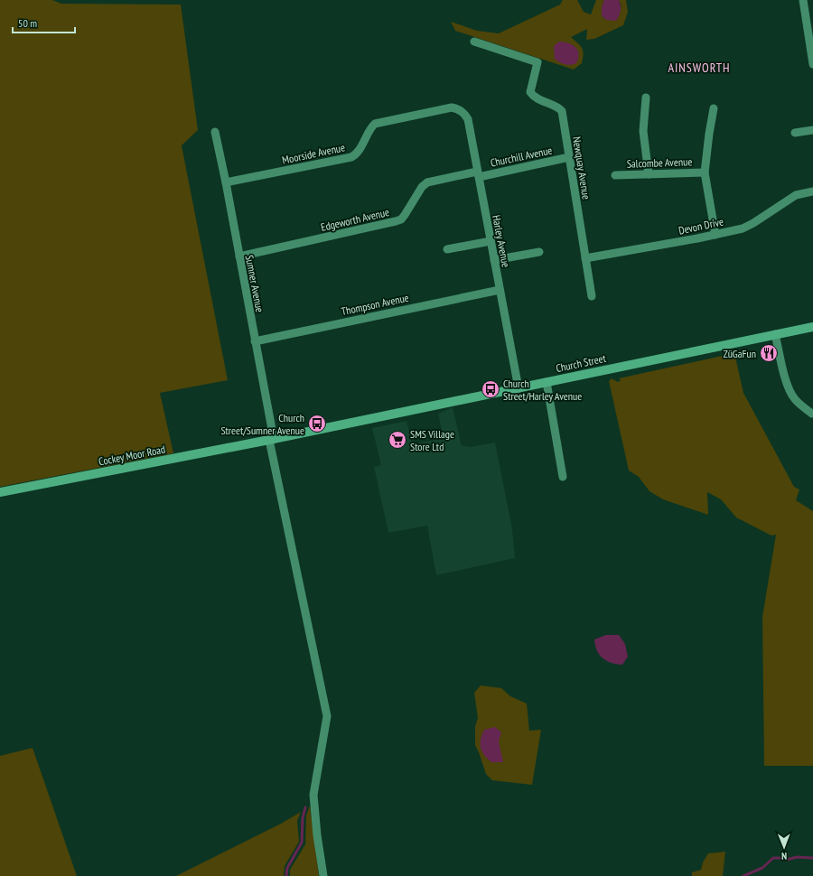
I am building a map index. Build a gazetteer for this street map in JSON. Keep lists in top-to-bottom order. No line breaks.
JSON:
{"streets":{"main road":["Church Street","Cockey Moor Road"],"street":["Moorside Avenue","Churchill Avenue","Salcombe Avenue","Newquay Avenue","Edgeworth Avenue","Devon Drive","Harley Avenue","Sumner Avenue","Thompson Avenue"]},"crossings":[["Moorside Avenue","Harley Avenue"],["Moorside Avenue","Sumner Avenue"],["Churchill Avenue","Newquay Avenue"],["Churchill Avenue","Edgeworth Avenue"],["Churchill Avenue","Harley Avenue"],["Newquay Avenue","Devon Drive"],["Edgeworth Avenue","Harley Avenue"],["Edgeworth Avenue","Sumner Avenue"],["Harley Avenue","Thompson Avenue"],["Harley Avenue","Church Street"],["Sumner Avenue","Thompson Avenue"],["Sumner Avenue","Church Street"],["Sumner Avenue","Cockey Moor Road"],["Church Street","Cockey Moor Road"]],"districts":["AINSWORTH"],"places":{"restaurant":["ZüGaFun"],"bus stop":["Church Street/Harley Avenue","Church Street/Sumner Avenue"],"supermarket":["SMS Village Store Ltd"]},"scale_bar":"50 m","north":"bottom"}
